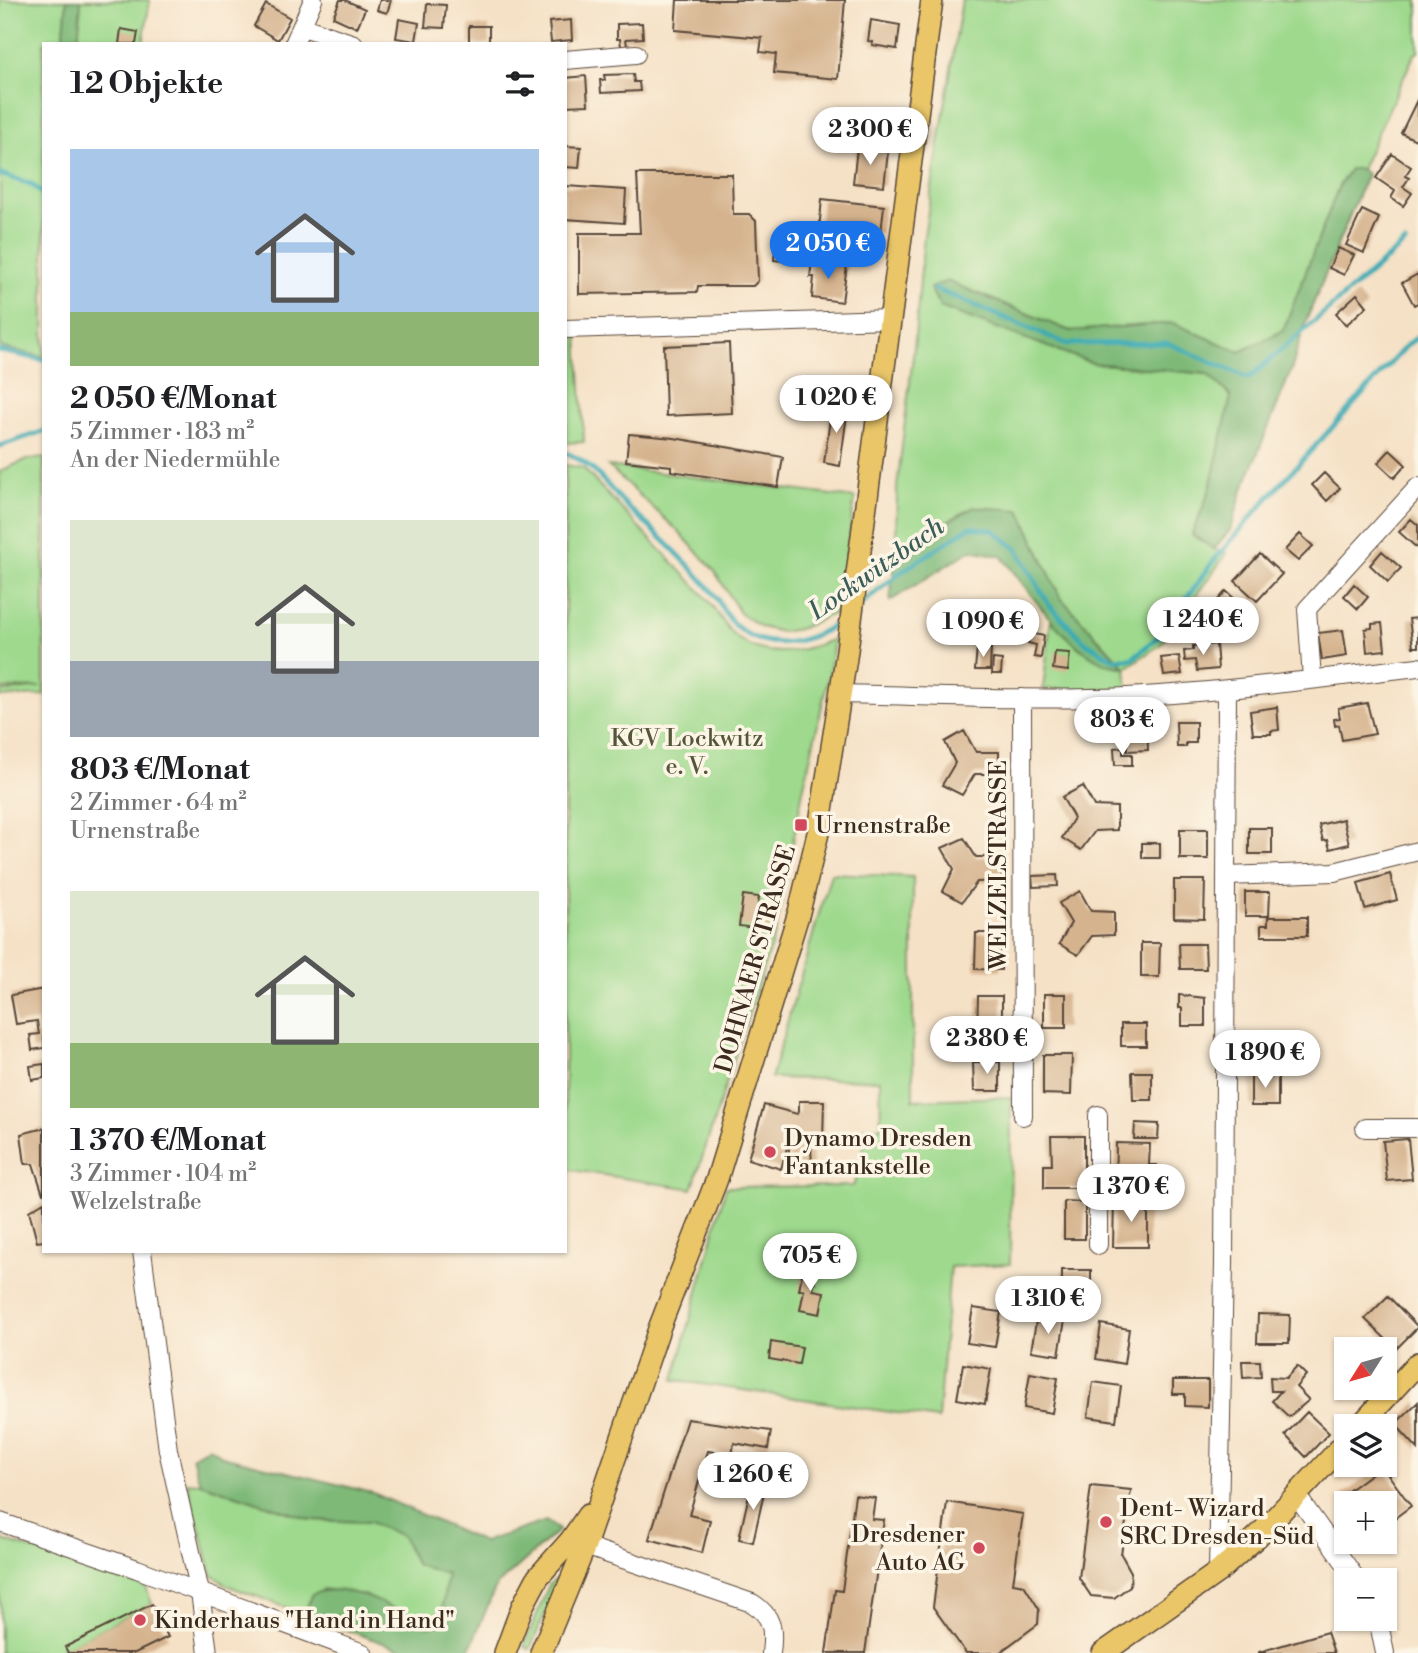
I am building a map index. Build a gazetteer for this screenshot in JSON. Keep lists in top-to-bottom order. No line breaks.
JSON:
{"streets":{"main road":["DOHNAER STRASSE"],"street":["WELZELSTRASSE"]},"water":["Lockwitzbach"],"parks":["KGV Lockwitz e. V."],"places":{"transit":["Urnenstraße"],"other":["Dynamo Dresden Fantankstelle","Dent- Wizard SRC Dresden-Süd","Dresdener Auto AG","Kinderhaus \"Hand in Hand\""]},"north":"bottom left","page":{"heading":"12 Objekte","price":["2 300 €","2 050 €","1 020 €","1 240 €","1 090 €","803 €","2 380 €","1 890 €","1 370 €","705 €","1 310 €","1 260 €"],"list":[{"name":"2 050 €/Monat","note":"5 Zimmer · 183 m² · An der Niedermühle"},{"name":"803 €/Monat","note":"2 Zimmer · 64 m² · Urnenstraße"},{"name":"1 370 €/Monat","note":"3 Zimmer · 104 m² · Welzelstraße"}],"map_buttons":["+","−"]}}
